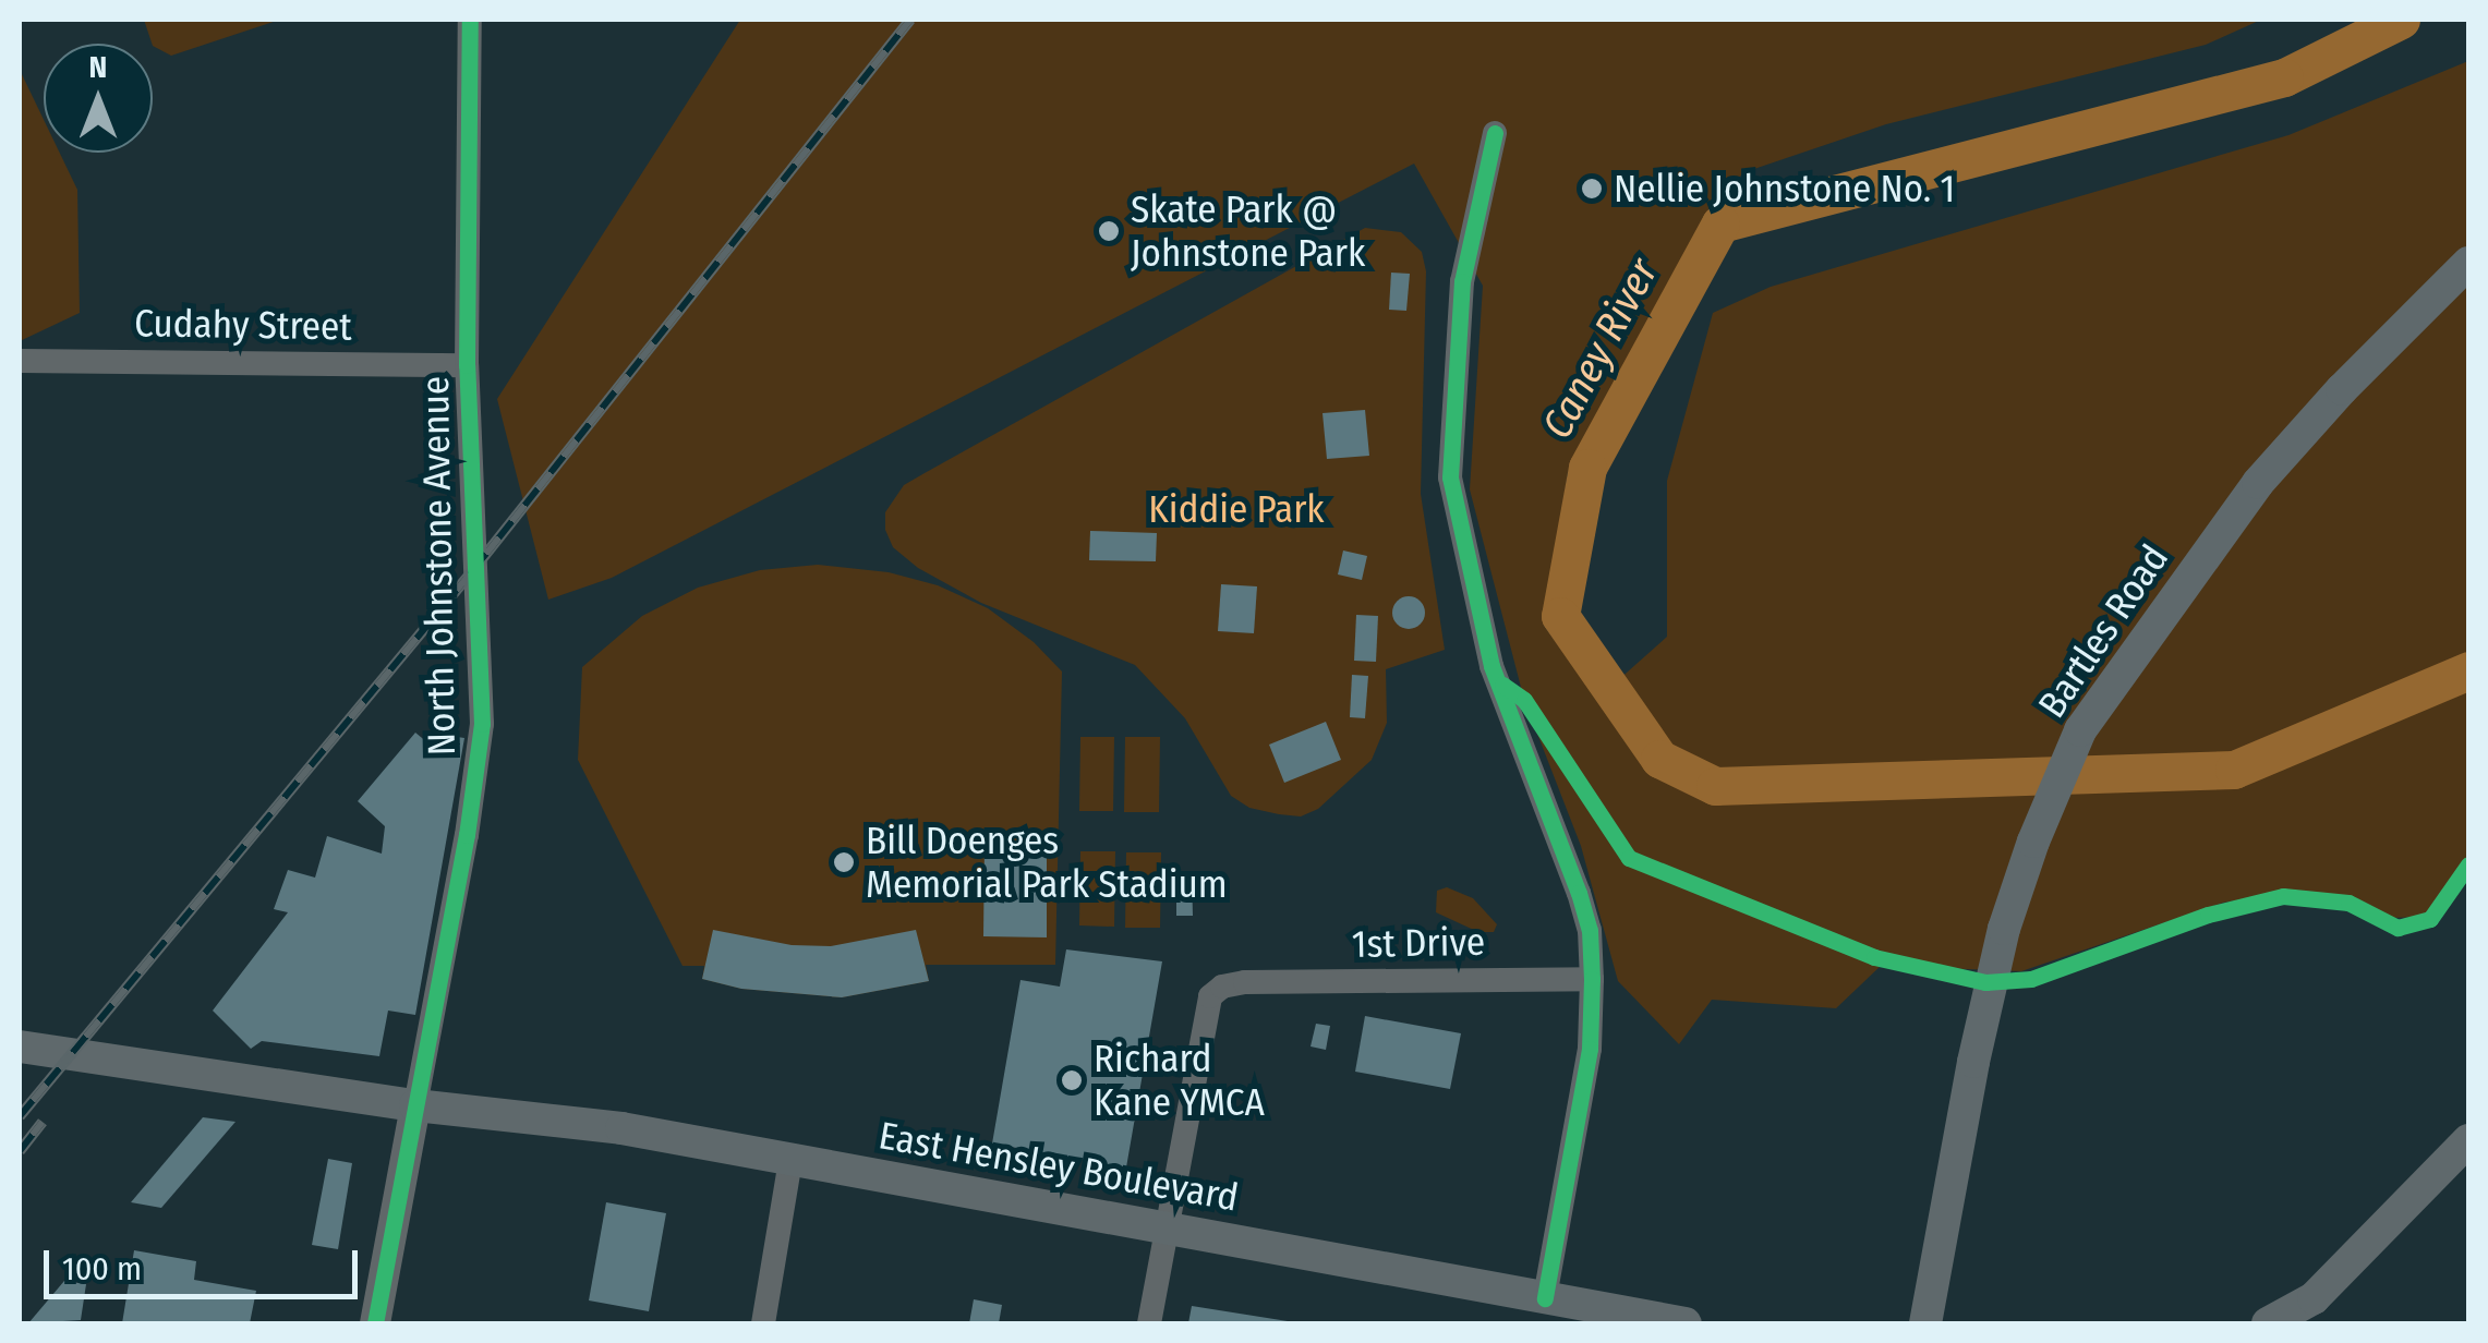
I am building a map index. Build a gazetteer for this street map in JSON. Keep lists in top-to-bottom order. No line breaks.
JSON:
{"streets":{"main road":["Bartles Road","East Hensley Boulevard"],"street":["Cudahy Street","North Johnstone Avenue","1st Drive"]},"crossings":[["Cudahy Street","North Johnstone Avenue"],["North Johnstone Avenue","East Hensley Boulevard"],["1st Drive","East Hensley Boulevard"]],"water":["Caney River"],"parks":["Kiddie Park"],"places":["Nellie Johnstone No. 1","Skate Park @ Johnstone Park","Bill Doenges Memorial Park Stadium","Richard Kane YMCA"],"scale_bar":"100 m","north":"top"}
